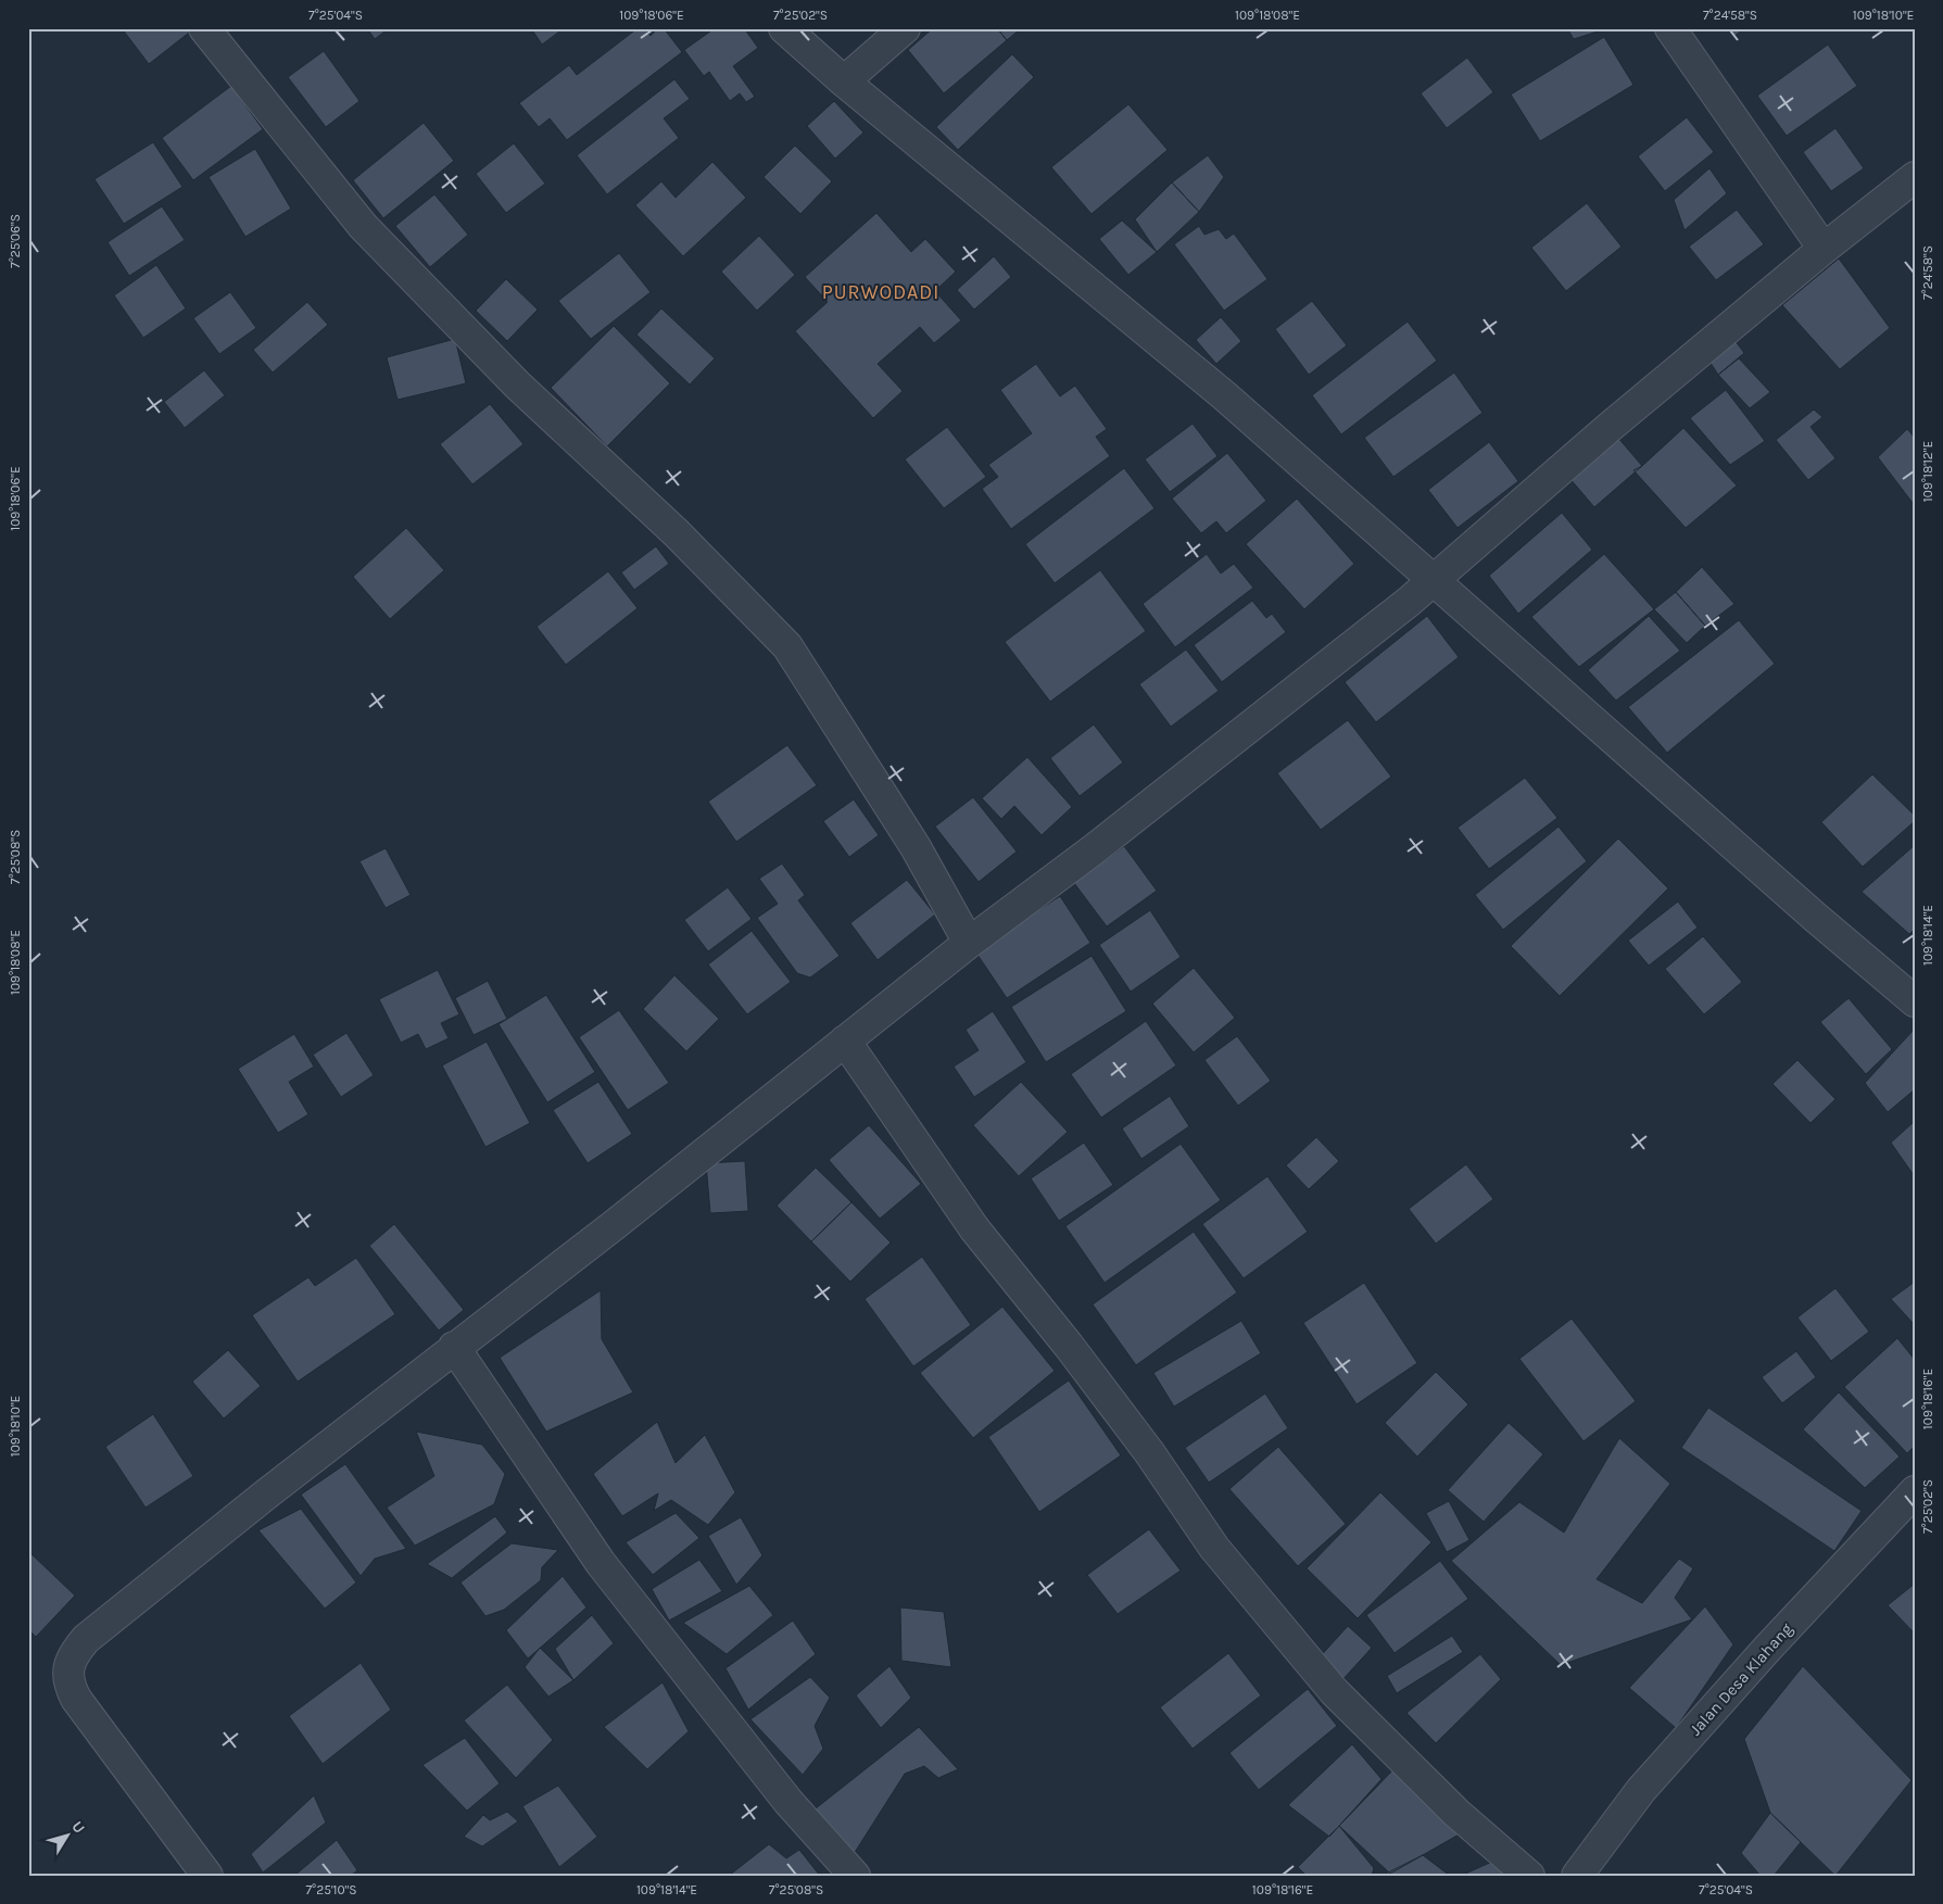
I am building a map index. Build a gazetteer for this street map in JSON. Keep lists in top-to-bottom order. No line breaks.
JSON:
{"streets":{"street":["Jalan Desa Klahang"]},"districts":["PURWODADI"],"north":"top right","coordinates":["7°25'04\"S","109°18'06\"E","7°25'02\"S","109°18'08\"E","7°24'58\"S","109°18'10\"E","7°25'06\"S","109°18'12\"E","7°25'08\"S","109°18'14\"E","109°18'16\"E","7°25'10\"S"]}
